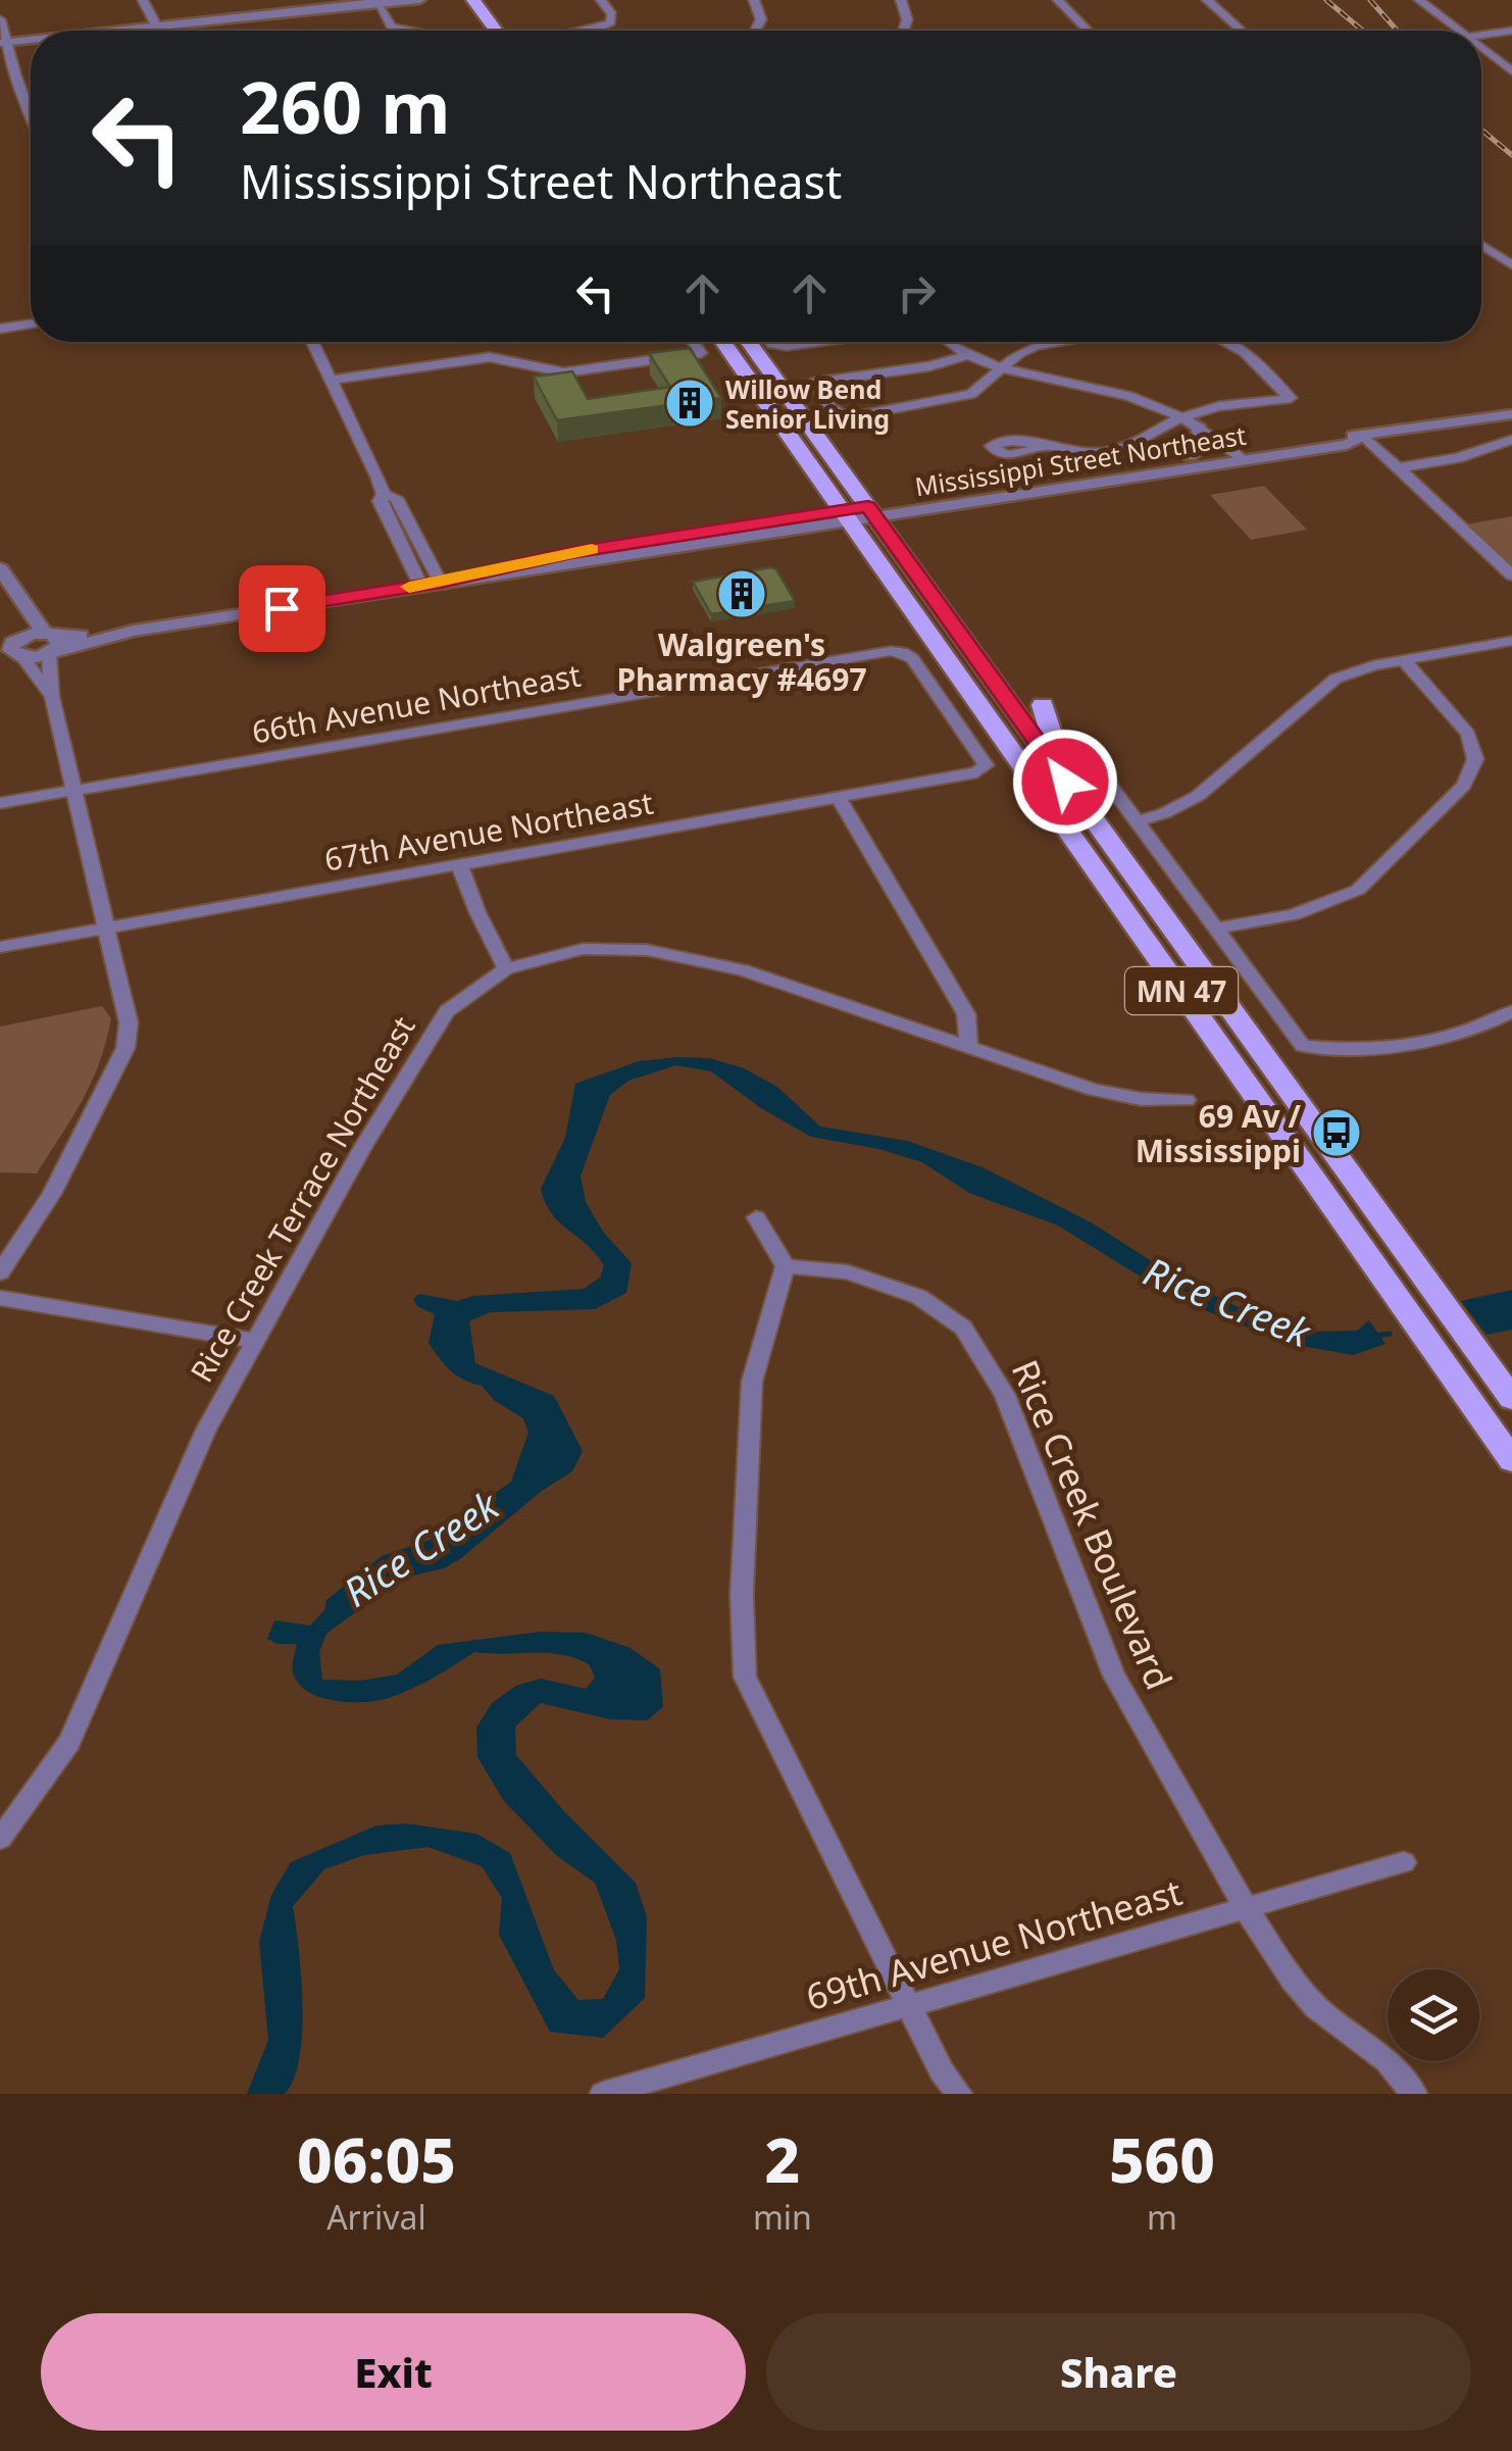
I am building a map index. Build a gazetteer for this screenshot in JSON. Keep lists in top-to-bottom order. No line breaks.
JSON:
{"streets":{"main road":["MN 47"],"street":["Mississippi Street Northeast","66th Avenue Northeast","67th Avenue Northeast","Rice Creek Terrace Northeast","Rice Creek Boulevard","69th Avenue Northeast"]},"crossings":[["Mississippi Street Northeast","MN 47"],["66th Avenue Northeast","67th Avenue Northeast"],["Rice Creek Boulevard","69th Avenue Northeast"]],"water":["Rice Creek"],"places":{"building":["Willow Bend Senior Living","Walgreen's Pharmacy #4697"],"bus stop":["69 Av / Mississippi"]},"page":{"turn":["260 m","Mississippi Street Northeast"],"eta":["06:05","Arrival","2","min","560","m"],"buttons":["Exit","Share"]}}
